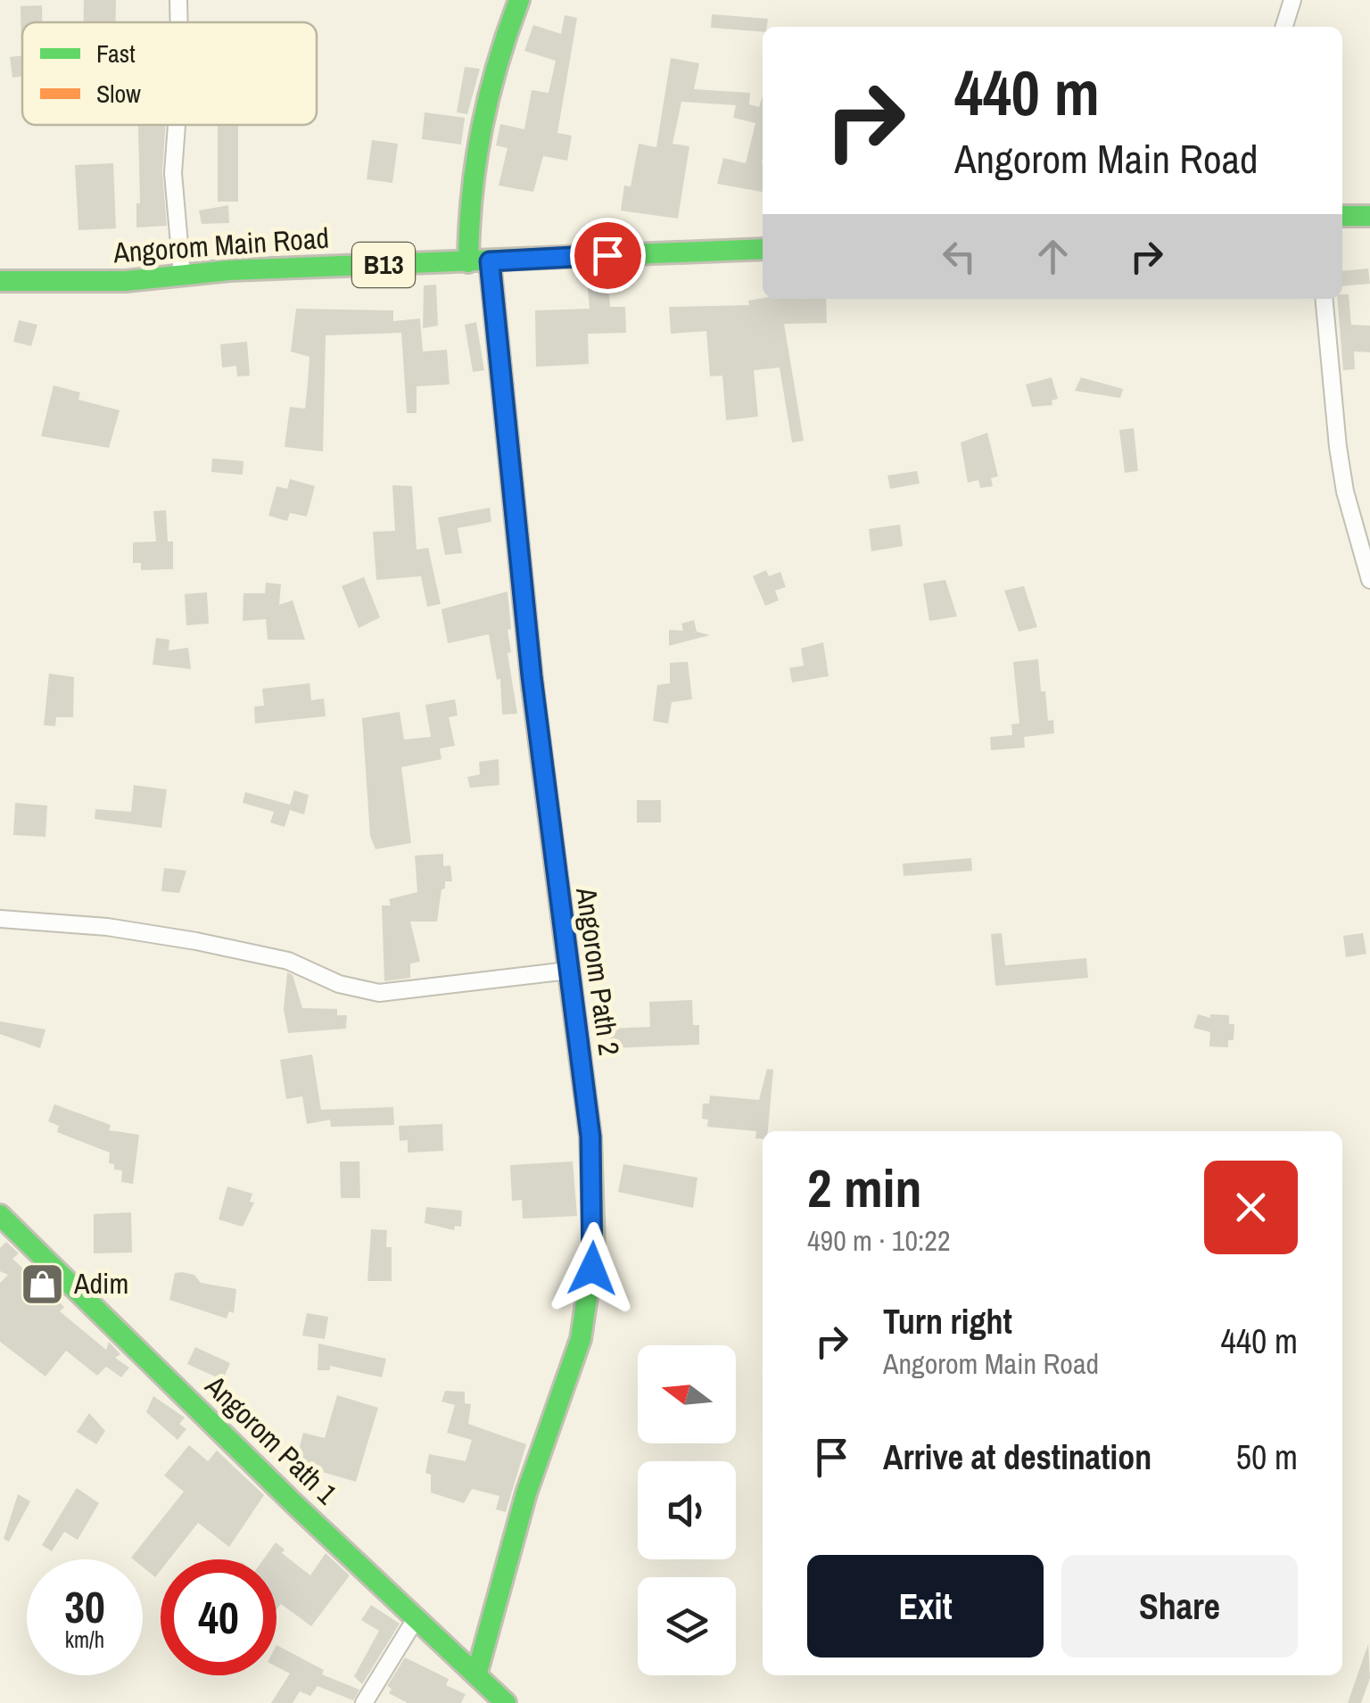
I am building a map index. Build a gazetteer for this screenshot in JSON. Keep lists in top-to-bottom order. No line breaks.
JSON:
{"streets":{"main road":["Angorom Main Road","B13","Angorom Path 2","Angorom Path 1"]},"crossings":[["Angorom Main Road","Angorom Path 2"],["Angorom Path 2","Angorom Path 1"]],"places":{"shop":["Adim"]},"legend":["Fast","Slow"],"north":"left","page":{"turn":["440 m","Angorom Main Road"],"heading":["2 min","490 m · 10:22"],"list":[{"name":"Turn right","note":"Angorom Main Road","value":"440 m"},{"name":"Arrive at destination","value":"50 m"}],"buttons":["Exit","Share"],"speed":"30 km/h","limit":"40"}}
